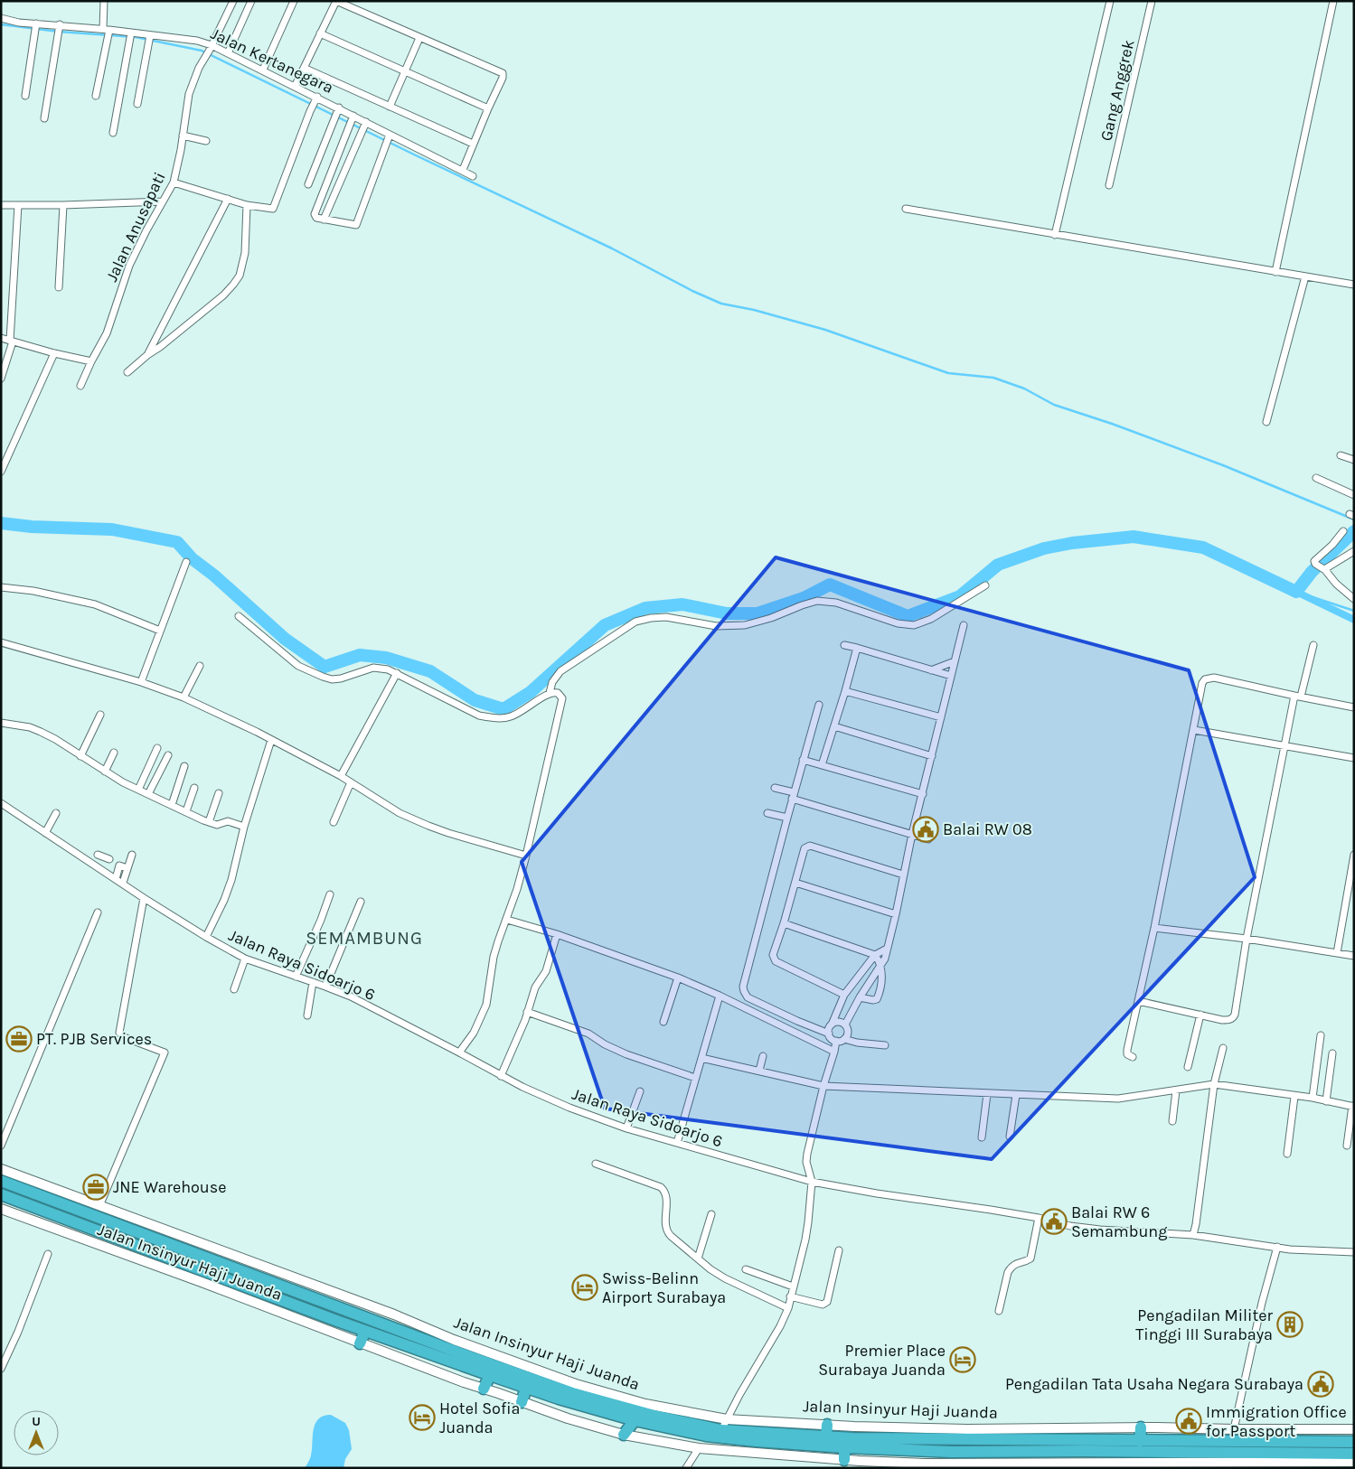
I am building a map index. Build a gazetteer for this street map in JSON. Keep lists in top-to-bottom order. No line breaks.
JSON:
{"streets":{"highway":["Jalan Insinyur Haji Juanda"],"street":["Jalan Kertanegara","Gang Anggrek","Jalan Anusapati","Jalan Raya Sidoarjo 6"]},"crossings":[["Jalan Kertanegara","Jalan Anusapati"]],"districts":["SEMAMBUNG"],"places":{"public building":["Balai RW 08","Balai RW 6 Semambung","Pengadilan Tata Usaha Negara Surabaya","Immigration Office for Passport"],"office":["PT. PJB Services","JNE Warehouse"],"hotel":["Swiss-Belinn Airport Surabaya","Premier Place Surabaya Juanda","Hotel Sofia Juanda"],"building":["Pengadilan Militer Tinggi III Surabaya"]},"north":"top"}
